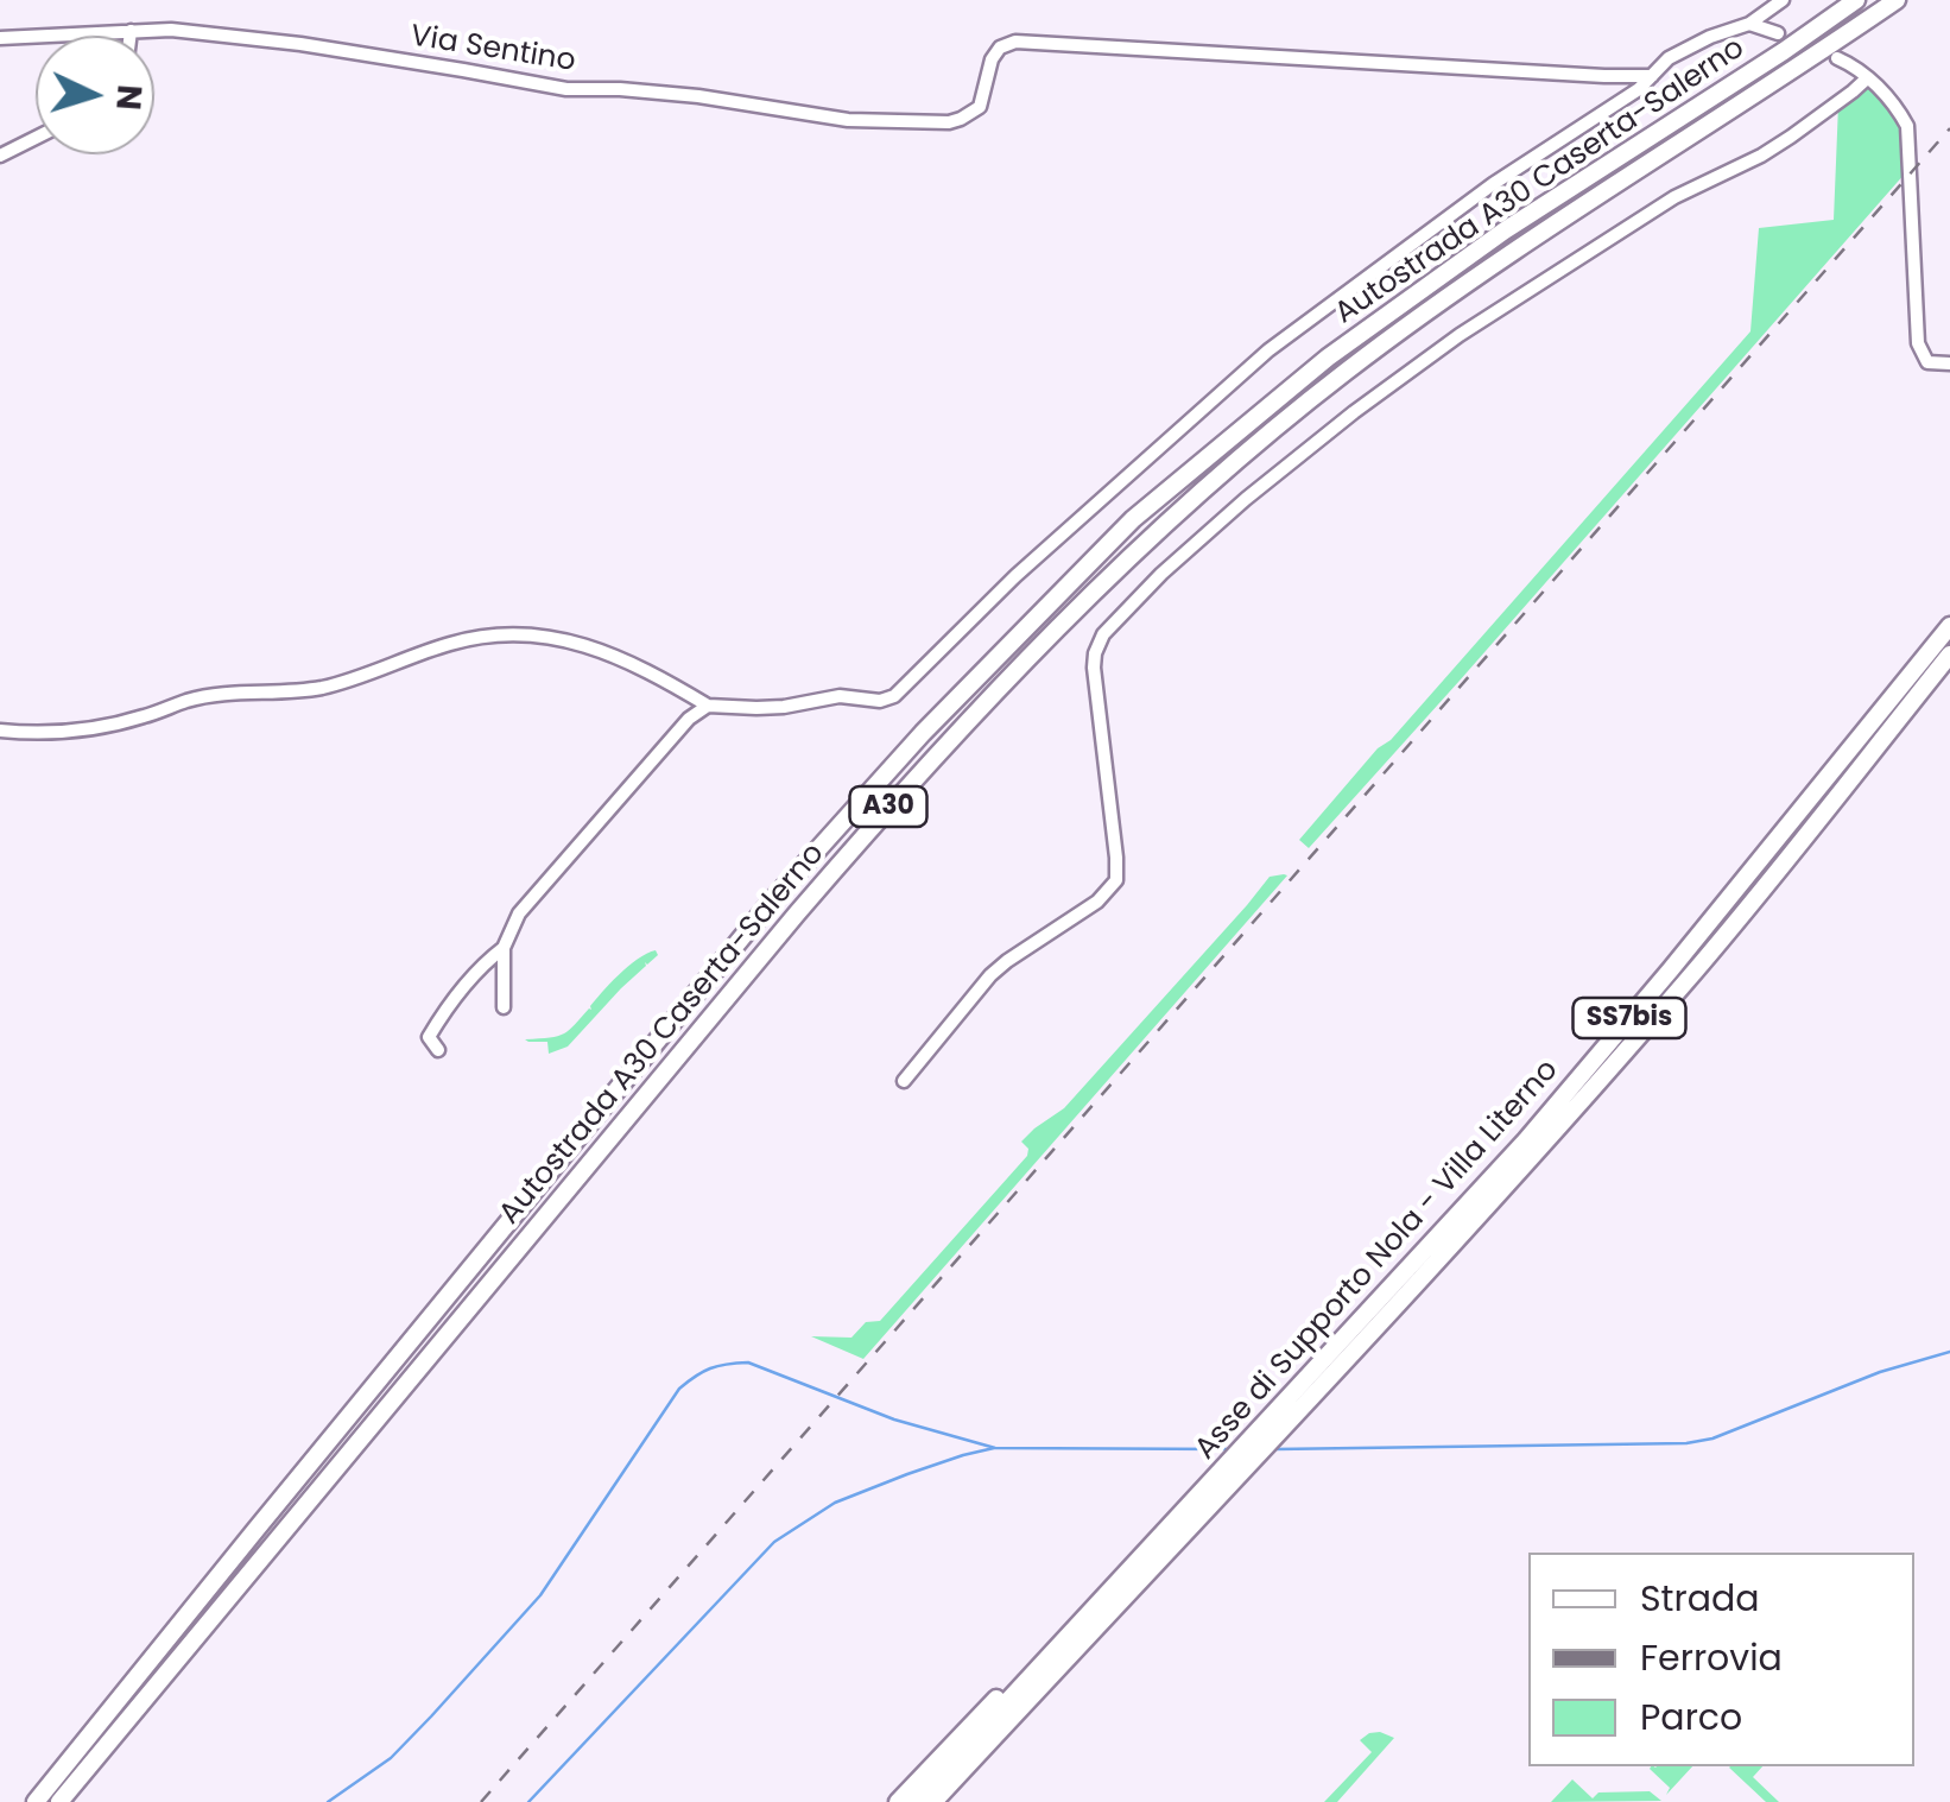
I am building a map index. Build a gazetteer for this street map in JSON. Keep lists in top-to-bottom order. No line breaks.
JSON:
{"streets":{"highway":["Autostrada A30 Caserta-Salerno","A30","SS7bis","Asse di Supporto Nola - Villa Literno"],"street":["Via Sentino"]},"legend":["Strada","Ferrovia","Parco"],"north":"right"}
